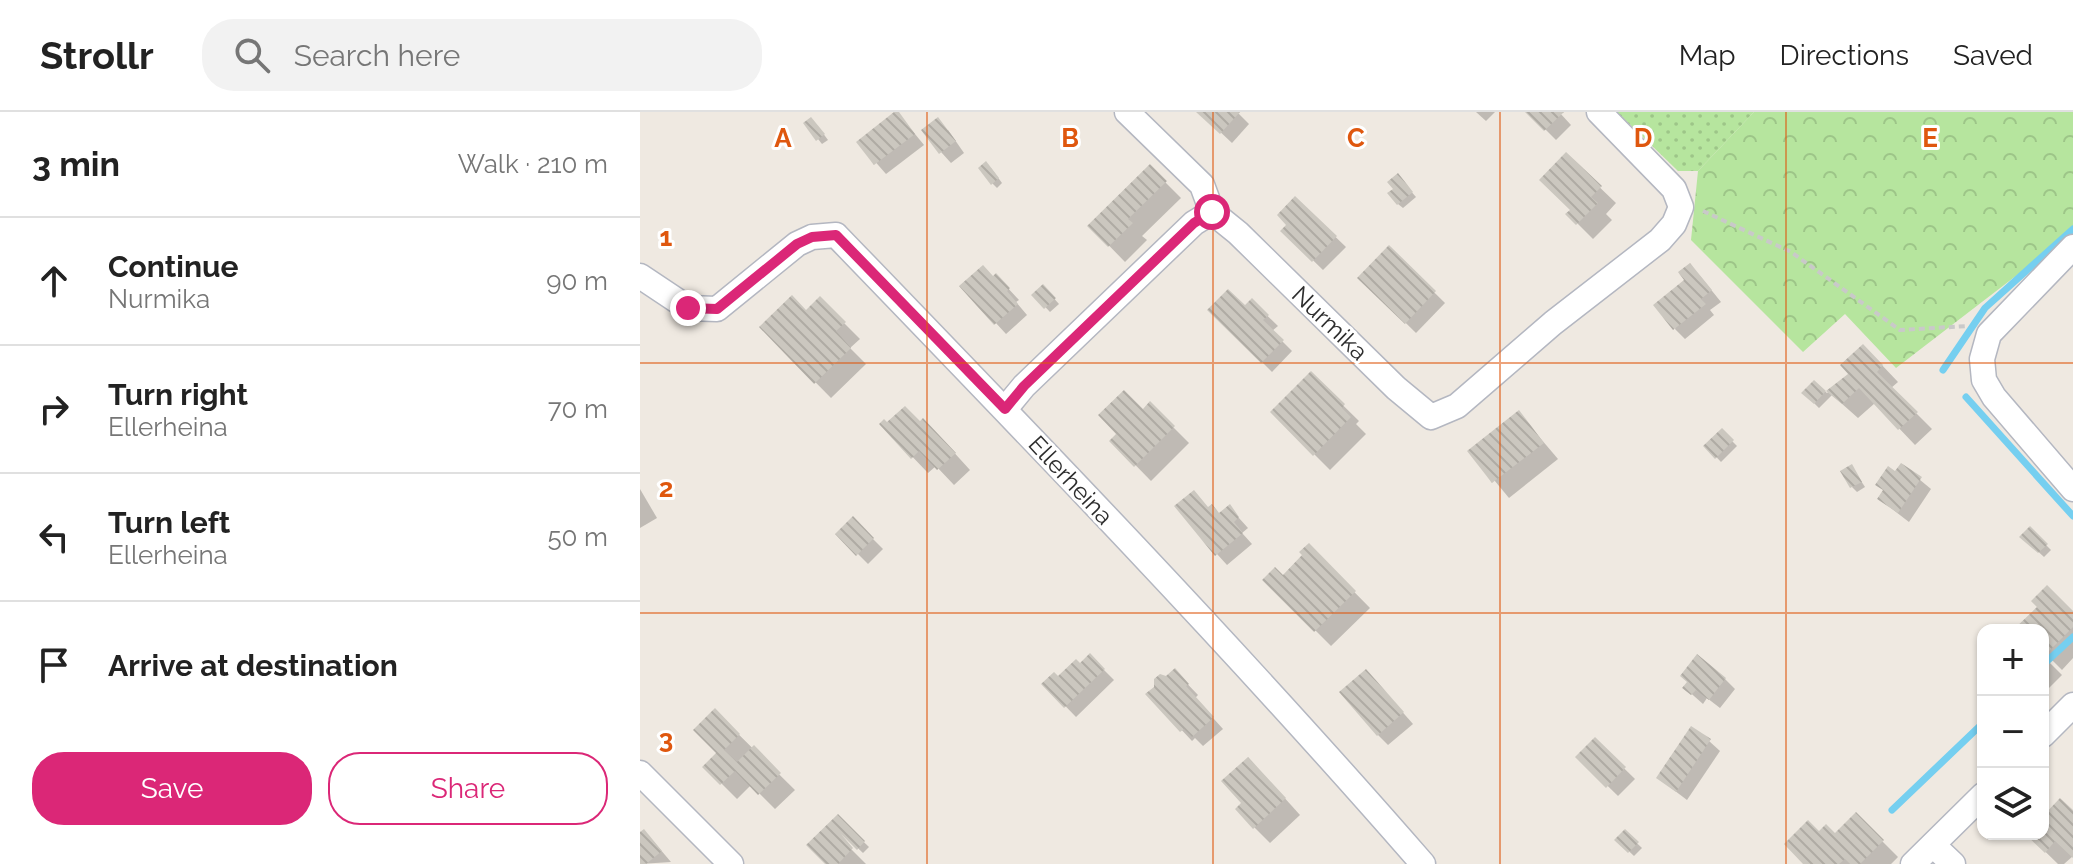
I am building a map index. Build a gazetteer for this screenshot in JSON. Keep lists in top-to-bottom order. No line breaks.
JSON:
{"streets":{"street":["Nurmika","Ellerheina"]},"page":{"header":"Strollr","search":"Search here","nav":["Map","Directions","Saved"],"heading":["3 min","Walk · 210 m"],"list":[["Continue","Nurmika","90 m"],["Turn right","Ellerheina","70 m"],["Turn left","Ellerheina","50 m"],"Arrive at destination"],"map_buttons":["+","−"],"buttons":["Save","Share"]},"grid":{"columns":["A","B","C","D","E"],"rows":["1","2","3"]}}
